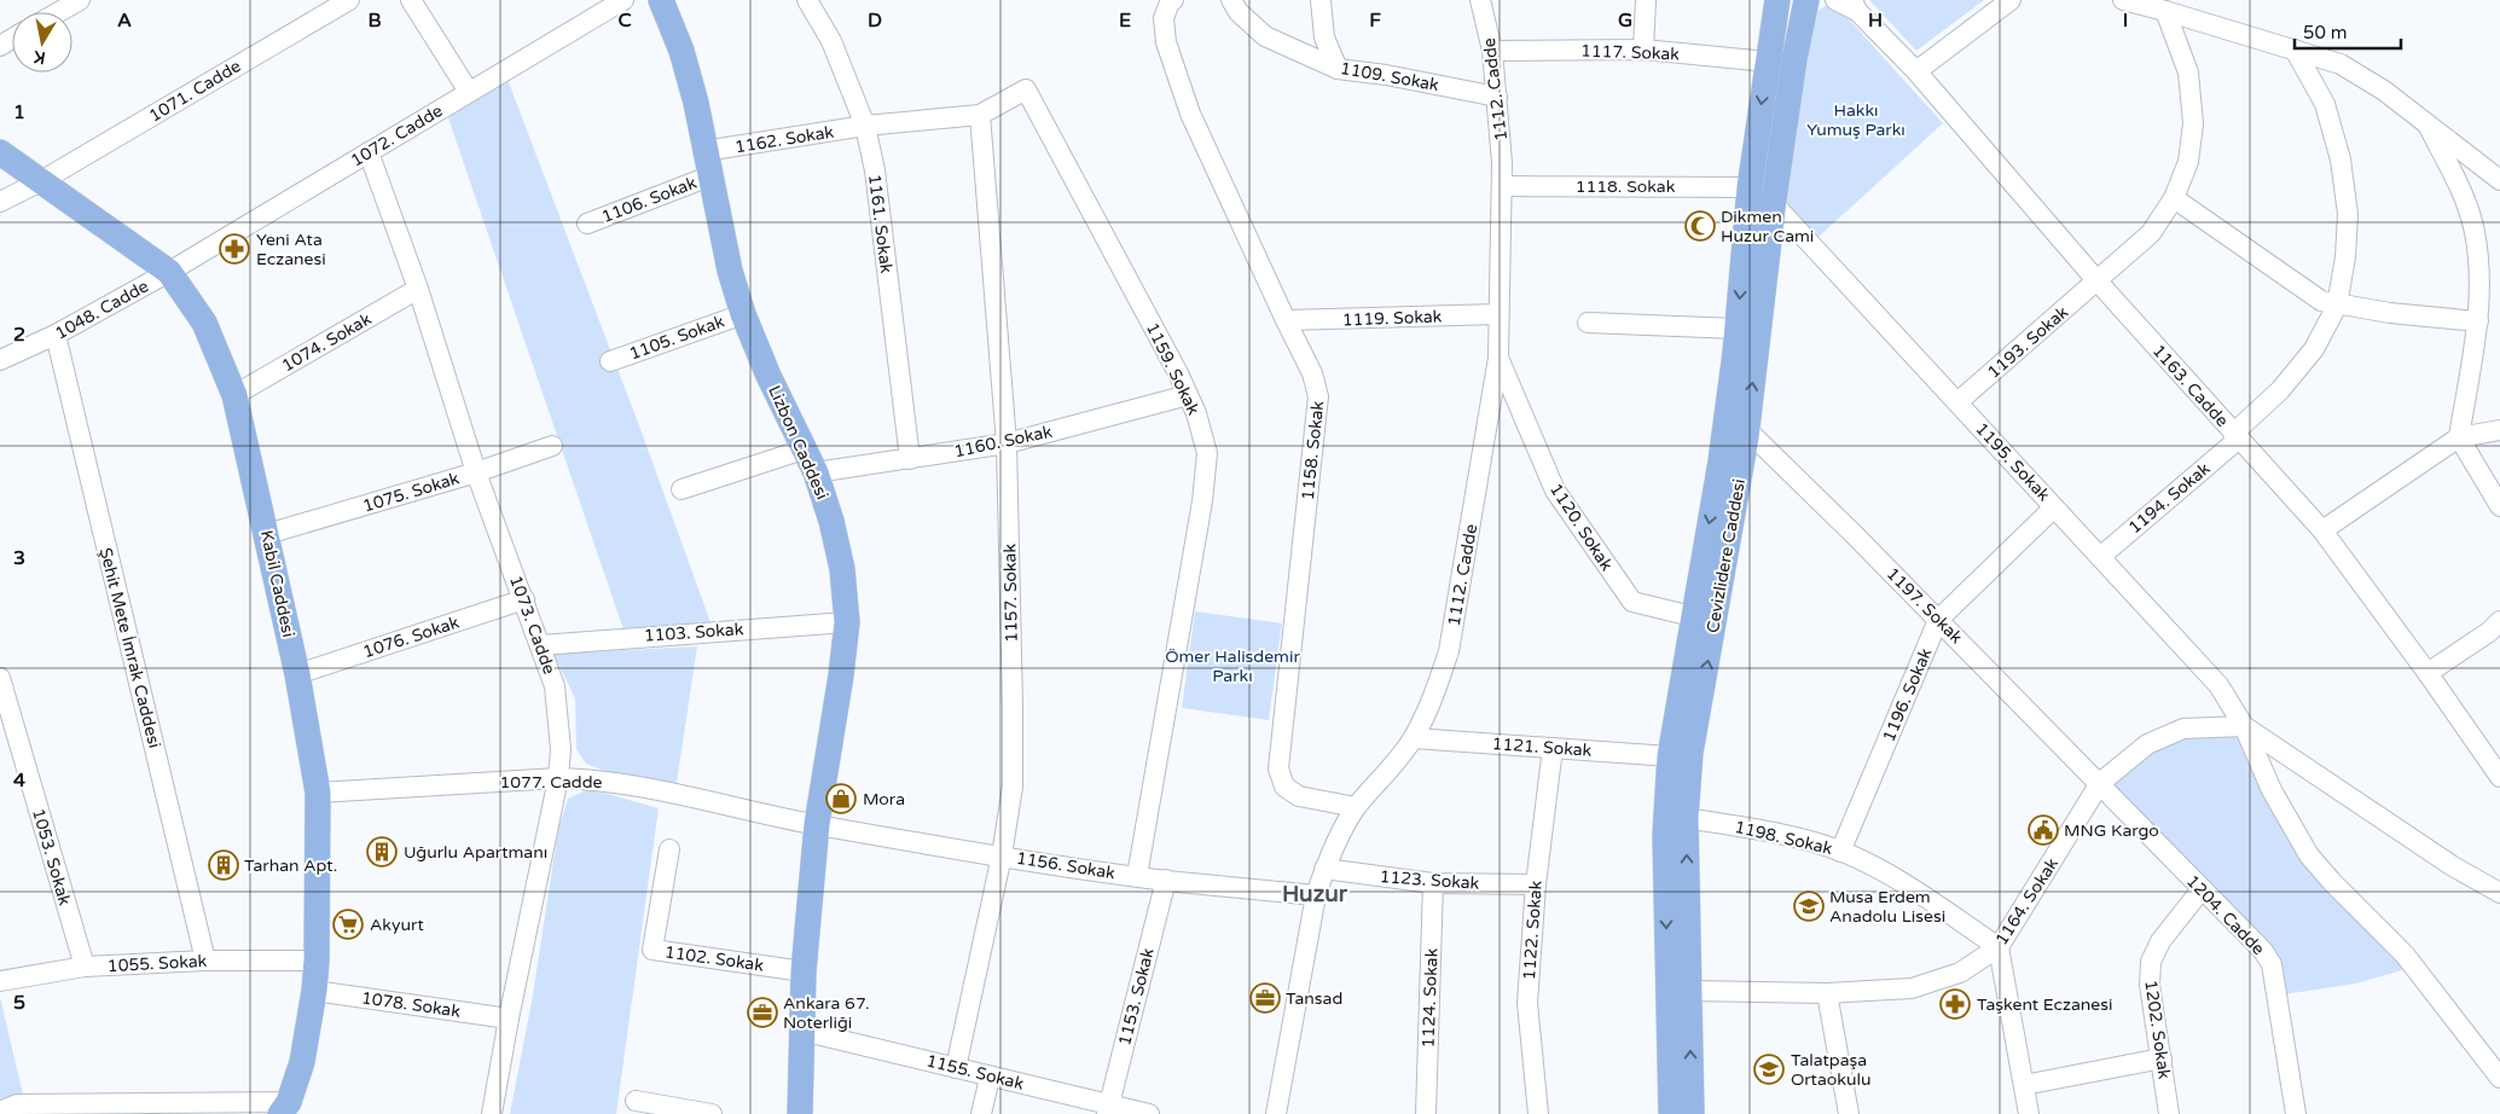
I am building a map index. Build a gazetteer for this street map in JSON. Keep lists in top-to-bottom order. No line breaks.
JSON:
{"streets":{"main road":["Lizbon Caddesi","Cevizlidere Caddesi","Kabil Caddesi"],"street":["1117. Sokak","1109. Sokak","1112. Cadde","1071. Cadde","1072. Cadde","1162. Sokak","1118. Sokak","1106. Sokak","1161. Sokak","1048. Cadde","1119. Sokak","1105. Sokak","1074. Sokak","1193. Sokak","1159. Sokak","1163. Cadde","1160. Sokak","1158. Sokak","1195. Sokak","1075. Sokak","1194. Sokak","1120. Sokak","1157. Sokak","1197. Sokak","1073. Cadde","1103. Sokak","1076. Sokak","Şehit Mete İmrak Caddesi","1196. Sokak","1121. Sokak","1077. Cadde","1198. Sokak","1053. Sokak","1156. Sokak","1123. Sokak","1164. Sokak","1204. Cadde","1122. Sokak","1102. Sokak","1055. Sokak","1153. Sokak","1124. Sokak","1078. Sokak","1202. Sokak","1155. Sokak"]},"crossings":[["1117. Sokak","1112. Cadde"],["1117. Sokak","Cevizlidere Caddesi"],["1109. Sokak","1112. Cadde"],["1112. Cadde","1118. Sokak"],["1112. Cadde","1119. Sokak"],["1112. Cadde","1158. Sokak"],["1112. Cadde","1120. Sokak"],["1112. Cadde","1121. Sokak"],["1112. Cadde","1156. Sokak"],["1112. Cadde","1123. Sokak"],["1071. Cadde","Kabil Caddesi"],["1072. Cadde","1048. Cadde"],["1072. Cadde","Kabil Caddesi"],["1072. Cadde","1073. Cadde"],["1162. Sokak","1161. Sokak"],["1162. Sokak","1159. Sokak"],["1162. Sokak","Lizbon Caddesi"],["1118. Sokak","Cevizlidere Caddesi"],["1106. Sokak","Lizbon Caddesi"],["1161. Sokak","1159. Sokak"],["1161. Sokak","1160. Sokak"],["1048. Cadde","Kabil Caddesi"],["1048. Cadde","Şehit Mete İmrak Caddesi"],["1119. Sokak","1158. Sokak"],["1105. Sokak","Lizbon Caddesi"],["1074. Sokak","Kabil Caddesi"],["1074. Sokak","1073. Cadde"],["1193. Sokak","1163. Cadde"],["1193. Sokak","1195. Sokak"],["1159. Sokak","1160. Sokak"],["1159. Sokak","1157. Sokak"],["1159. Sokak","1156. Sokak"],["1163. Cadde","1194. Sokak"],["1160. Sokak","Lizbon Caddesi"],["1160. Sokak","1157. Sokak"],["Lizbon Caddesi","1103. Sokak"],["Lizbon Caddesi","1077. Cadde"],["Lizbon Caddesi","1156. Sokak"],["Lizbon Caddesi","1102. Sokak"],["Lizbon Caddesi","1155. Sokak"],["1195. Sokak","1194. Sokak"],["1195. Sokak","Cevizlidere Caddesi"],["1195. Sokak","1196. Sokak"],["1195. Sokak","1164. Sokak"],["1075. Sokak","Kabil Caddesi"],["1075. Sokak","1073. Cadde"],["1120. Sokak","Cevizlidere Caddesi"],["Cevizlidere Caddesi","1197. Sokak"],["Cevizlidere Caddesi","1121. Sokak"],["Cevizlidere Caddesi","1198. Sokak"],["Cevizlidere Caddesi","1164. Sokak"],["Kabil Caddesi","1076. Sokak"],["Kabil Caddesi","1077. Cadde"],["Kabil Caddesi","1055. Sokak"],["Kabil Caddesi","1078. Sokak"],["1157. Sokak","1156. Sokak"],["1157. Sokak","1155. Sokak"],["1197. Sokak","1196. Sokak"],["1197. Sokak","1164. Sokak"],["1197. Sokak","1204. Cadde"],["1073. Cadde","1103. Sokak"],["1073. Cadde","1076. Sokak"],["1073. Cadde","1077. Cadde"],["1073. Cadde","1078. Sokak"],["Şehit Mete İmrak Caddesi","1055. Sokak"],["1196. Sokak","1198. Sokak"],["1121. Sokak","1122. Sokak"],["1077. Cadde","1156. Sokak"],["1198. Sokak","1164. Sokak"],["1053. Sokak","1055. Sokak"],["1156. Sokak","1153. Sokak"],["1123. Sokak","1122. Sokak"],["1123. Sokak","1124. Sokak"],["1164. Sokak","1204. Cadde"],["1204. Cadde","1202. Sokak"],["1153. Sokak","1155. Sokak"]],"districts":["Huzur"],"parks":["Hakkı Yumuş Parkı","Ömer Halisdemir Parkı"],"places":{"mosque":["Dikmen Huzur Cami"],"pharmacy":["Yeni Ata Eczanesi","Taşkent Eczanesi"],"shop":["Mora"],"public building":["MNG Kargo"],"building":["Uğurlu Apartmanı","Tarhan Apt."],"school or university":["Musa Erdem Anadolu Lisesi","Talatpaşa Ortaokulu"],"supermarket":["Akyurt"],"office":["Tansad","Ankara 67. Noterliği"]},"scale_bar":"50 m","north":"bottom","grid":{"columns":["A","B","C","D","E","F","G","H","I"],"rows":["1","2","3","4","5"]}}
